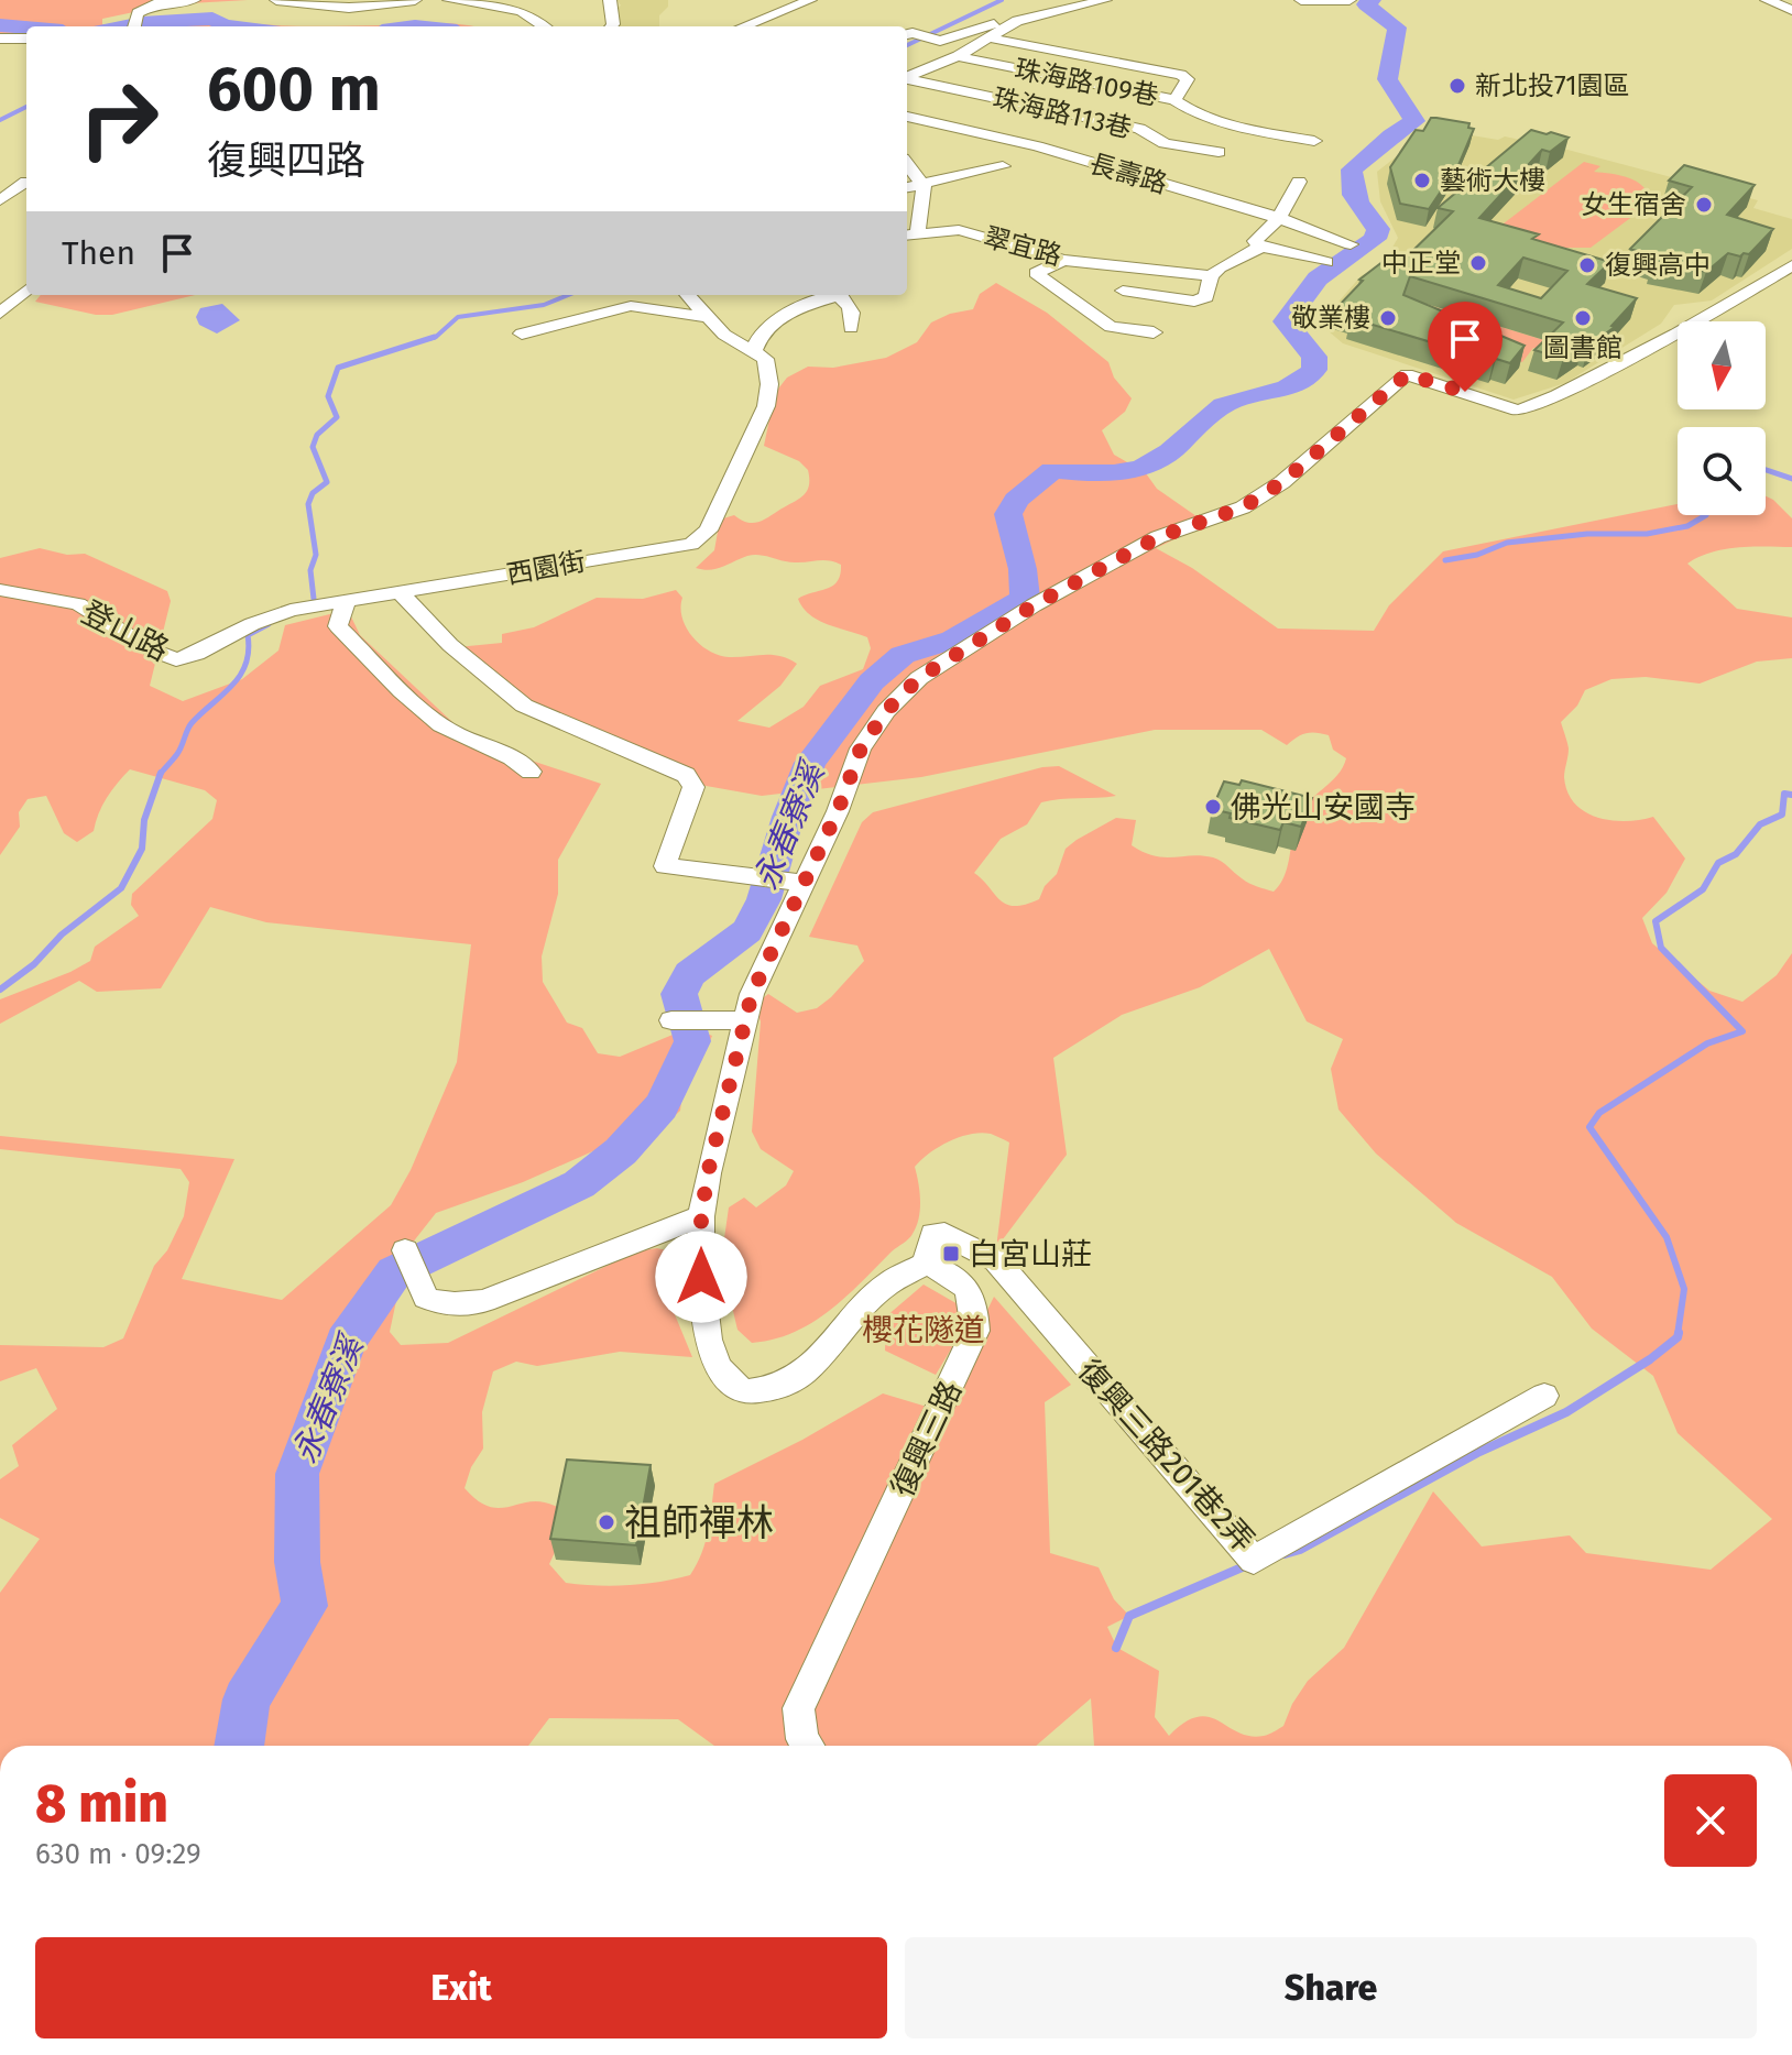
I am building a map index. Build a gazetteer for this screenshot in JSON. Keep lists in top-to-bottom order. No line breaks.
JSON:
{"streets":{"street":["珠海路109巷","珠海路113巷","長壽路","翠宜路","西園街","登山路","復興三路","復興三路201巷2弄"]},"crossings":[["西園街","登山路"],["復興三路","復興三路201巷2弄"]],"water":["永春寮溪"],"parks":["櫻花隧道"],"places":{"other":["新北投71園區","藝術大樓","女生宿舍","中正堂","復興高中","敬業樓","圖書館","佛光山安國寺","祖師禪林"],"transit":["白宮山莊"]},"north":"bottom","page":{"turn":["600 m","復興四路"],"then":"Then","heading":["8 min","630 m · 09:29"],"buttons":["Exit","Share"]}}
